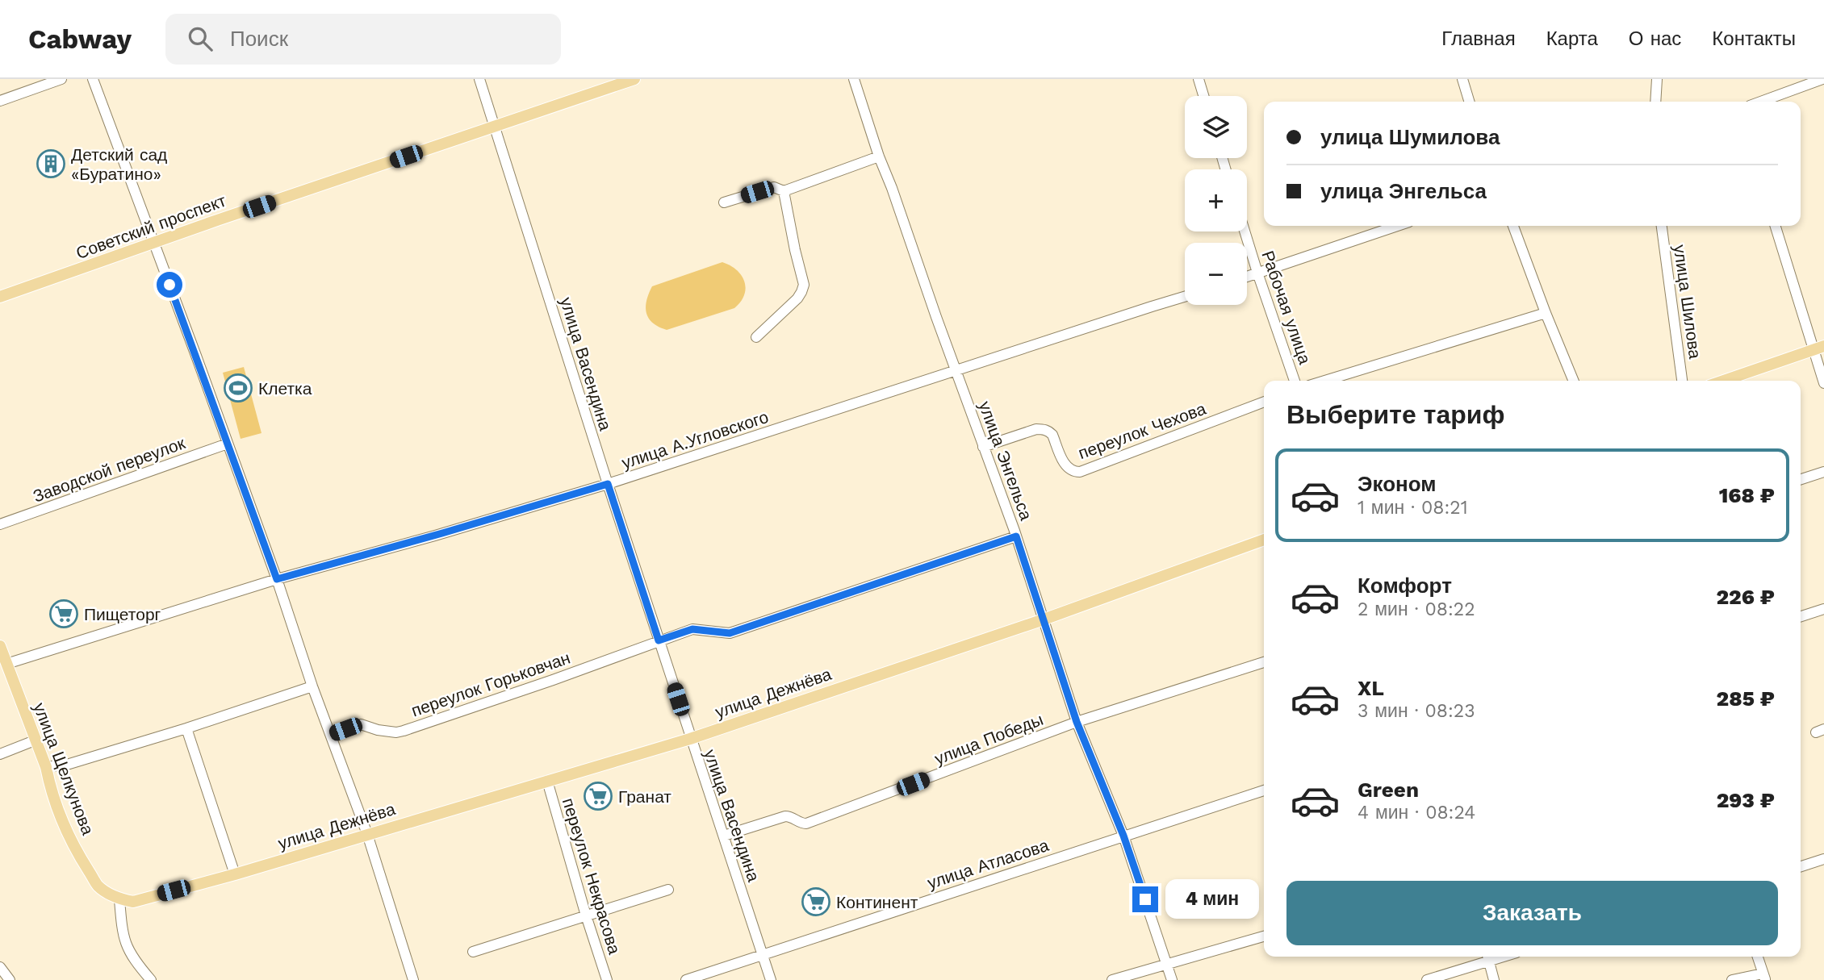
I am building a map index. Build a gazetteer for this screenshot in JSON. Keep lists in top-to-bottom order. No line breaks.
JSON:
{"streets":{"main road":["Советский проспект","улица Дежнёва","улица Щелкунова"],"street":["улица Шилова","Рабочая улица","улица Васендина","переулок Чехова","улица А.Угловского","улица Энгельса","Заводской переулок","переулок Горьковчан","улица Победы","улица Атласова","переулок Некрасова"]},"crossings":[["Советский проспект","улица Васендина"],["улица Васендина","улица А.Угловского"],["улица Васендина","переулок Горьковчан"],["улица Васендина","улица Дежнёва"],["улица Васендина","улица Победы"],["улица Васендина","улица Атласова"],["переулок Чехова","улица Энгельса"],["улица А.Угловского","улица Энгельса"],["улица А.Угловского","улица Щелкунова"],["улица Энгельса","улица Дежнёва"],["улица Энгельса","улица Победы"],["улица Энгельса","улица Атласова"],["улица Дежнёва","улица Щелкунова"],["улица Дежнёва","переулок Некрасова"]],"places":{"building":["Детский сад «Буратино»"],"sports":["Клетка"],"supermarket":["Пищеторг","Гранат","Континент"]},"page":{"header":"Cabway","search":"Поиск","nav":["Главная","Карта","О нас","Контакты"],"map_buttons":["+","−"],"banner":["улица Шумилова","улица Энгельса"],"heading":"Выберите тариф","list":[{"name":"Эконом","note":"1 мин · 08:21","value":"168 ₽"},{"name":"Комфорт","note":"2 мин · 08:22","value":"226 ₽"},{"name":"XL","note":"3 мин · 08:23","value":"285 ₽"},{"name":"Green","note":"4 мин · 08:24","value":"293 ₽"}],"buttons":"Заказать","bubble":"4 мин"}}
